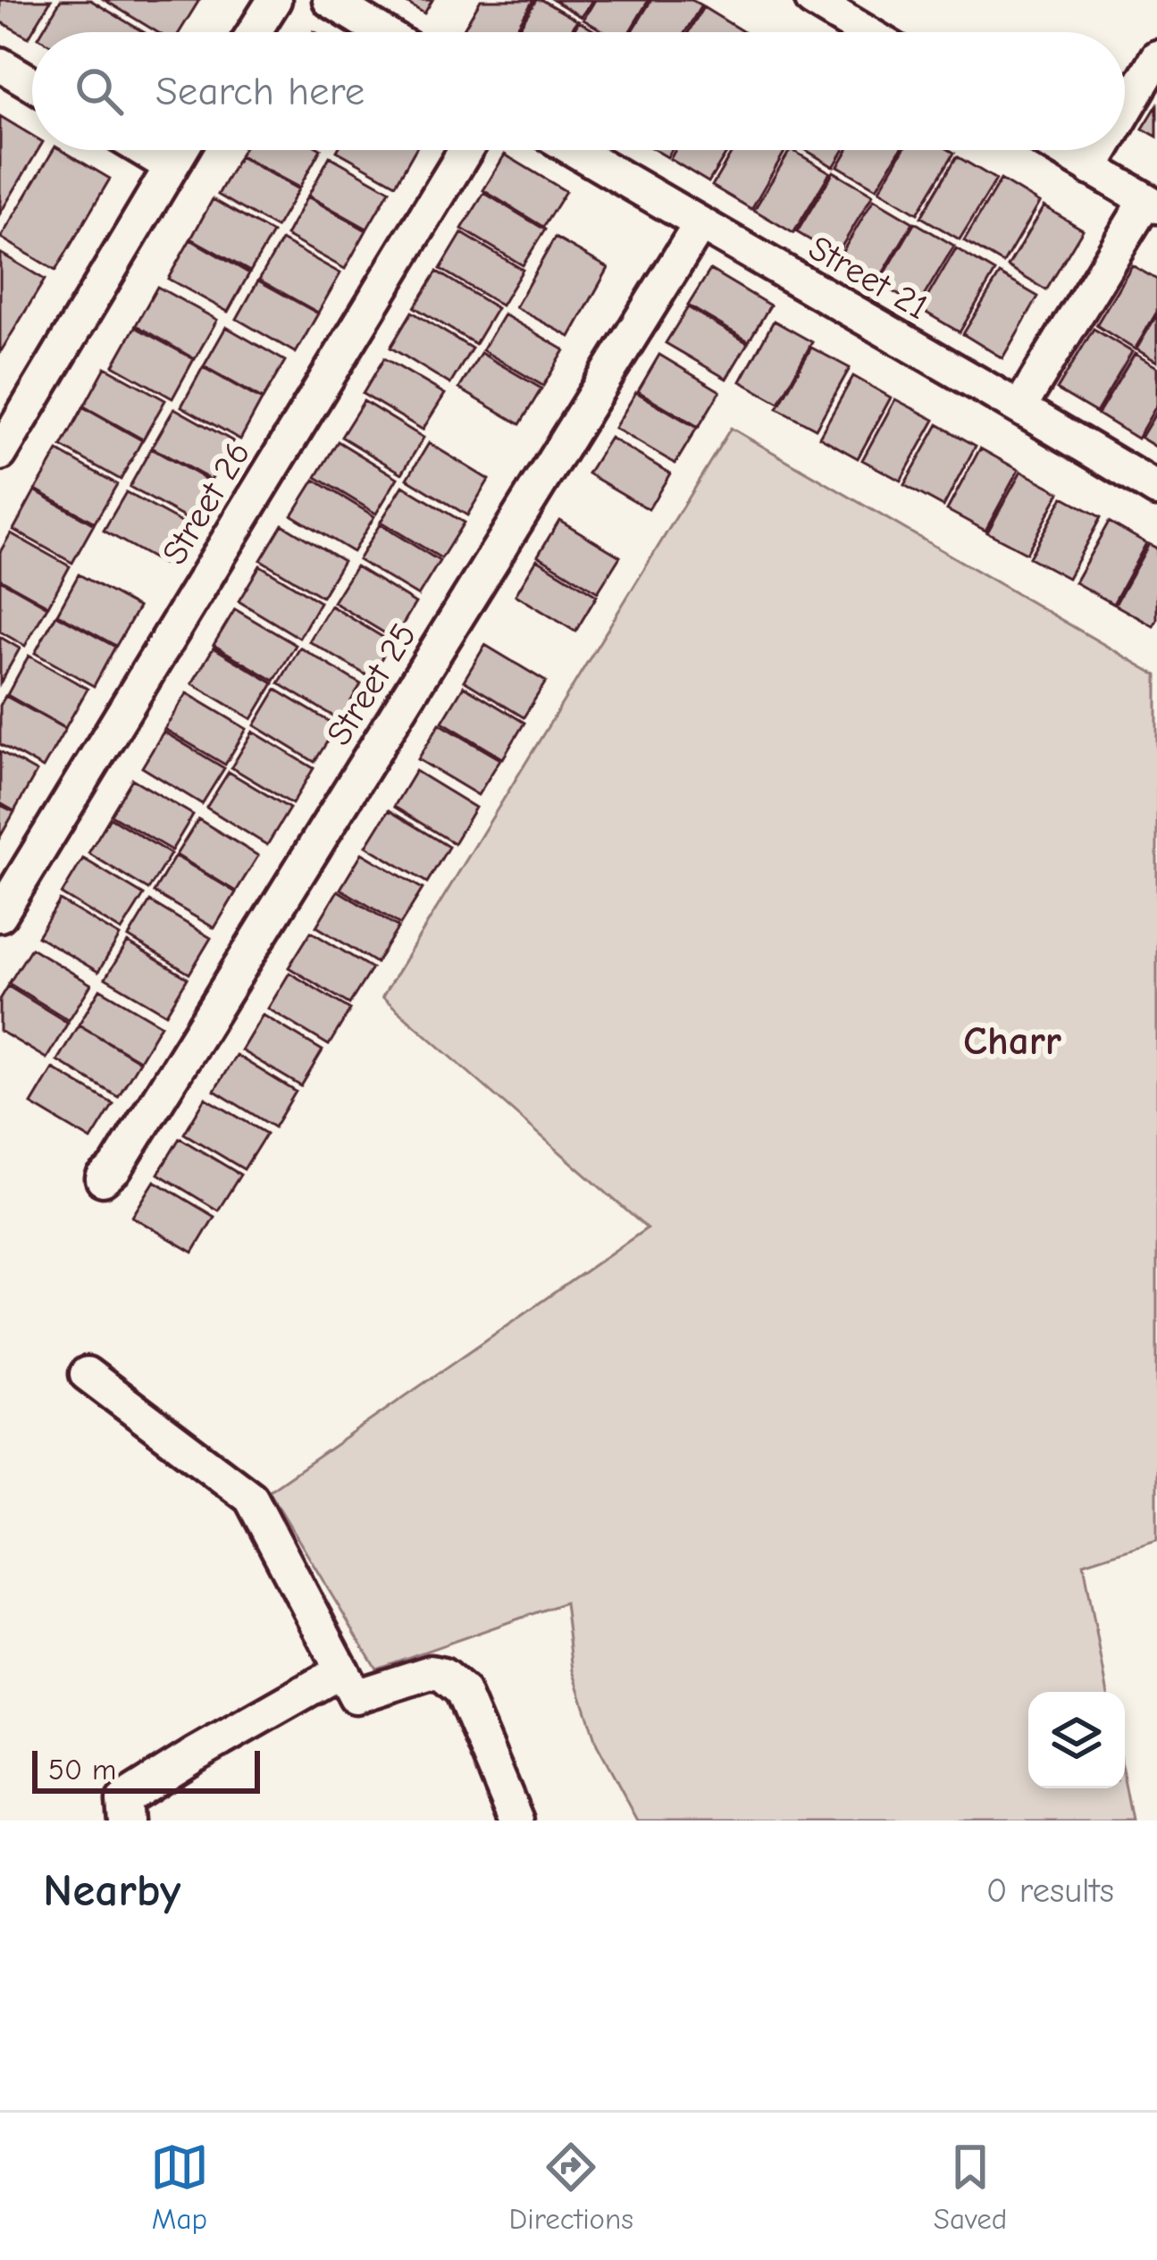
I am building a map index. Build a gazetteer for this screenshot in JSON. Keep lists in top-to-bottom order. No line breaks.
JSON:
{"streets":{"street":["Street 21","Street 26","Street 25"]},"crossings":[["Street 21","Street 25"]],"districts":["Charr"],"scale_bar":"50 m","page":{"search":"Search here","scale":"50 m","heading":["Nearby","0 results"],"nav":["Map","Directions","Saved"]}}
